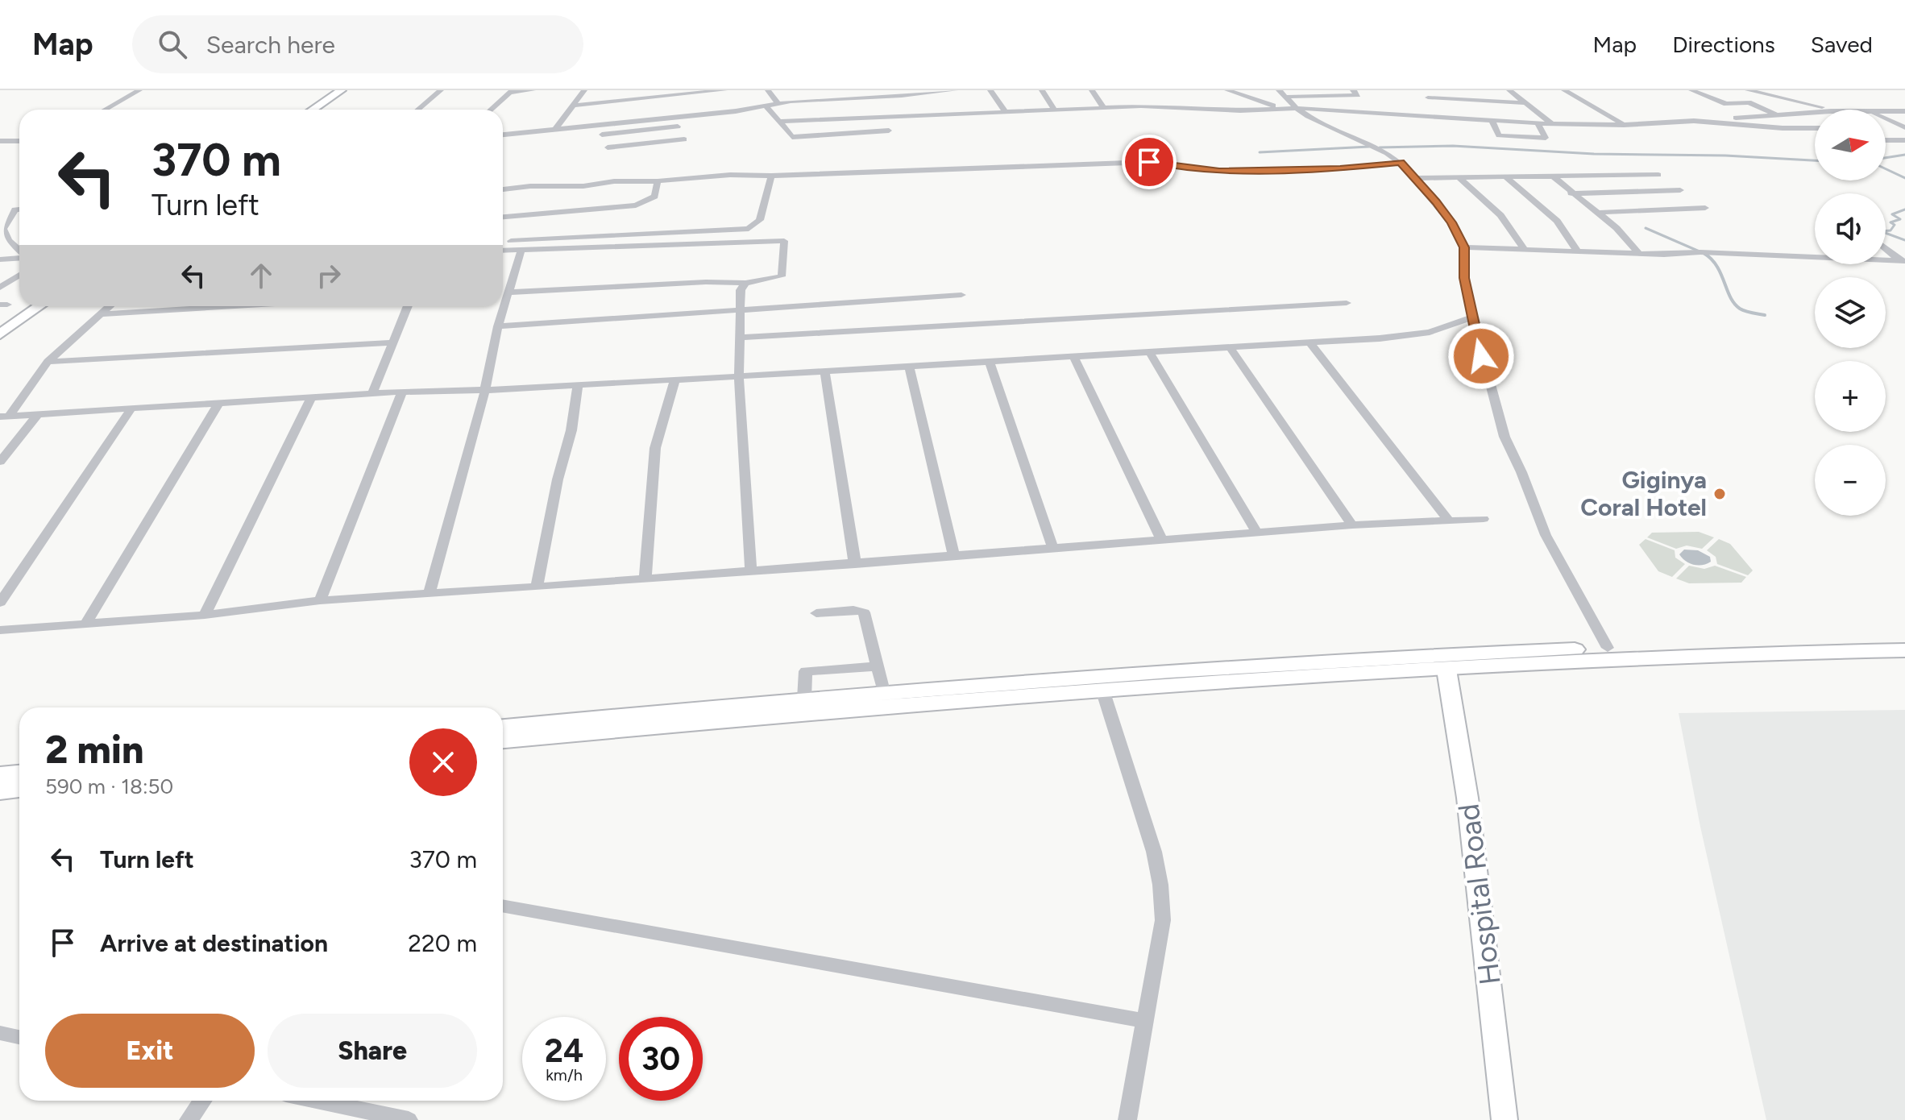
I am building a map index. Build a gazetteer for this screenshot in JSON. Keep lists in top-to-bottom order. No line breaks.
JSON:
{"streets":{"main road":["Hospital Road"]},"places":["Giginya Coral Hotel"],"north":"right","page":{"header":"Map","search":"Search here","nav":["Map","Directions","Saved"],"map_buttons":["+","−"],"turn":["370 m","Turn left"],"heading":["2 min","590 m · 18:50"],"list":[{"name":"Turn left","value":"370 m"},{"name":"Arrive at destination","value":"220 m"}],"buttons":["Exit","Share"],"speed":"24 km/h","limit":"30"}}
